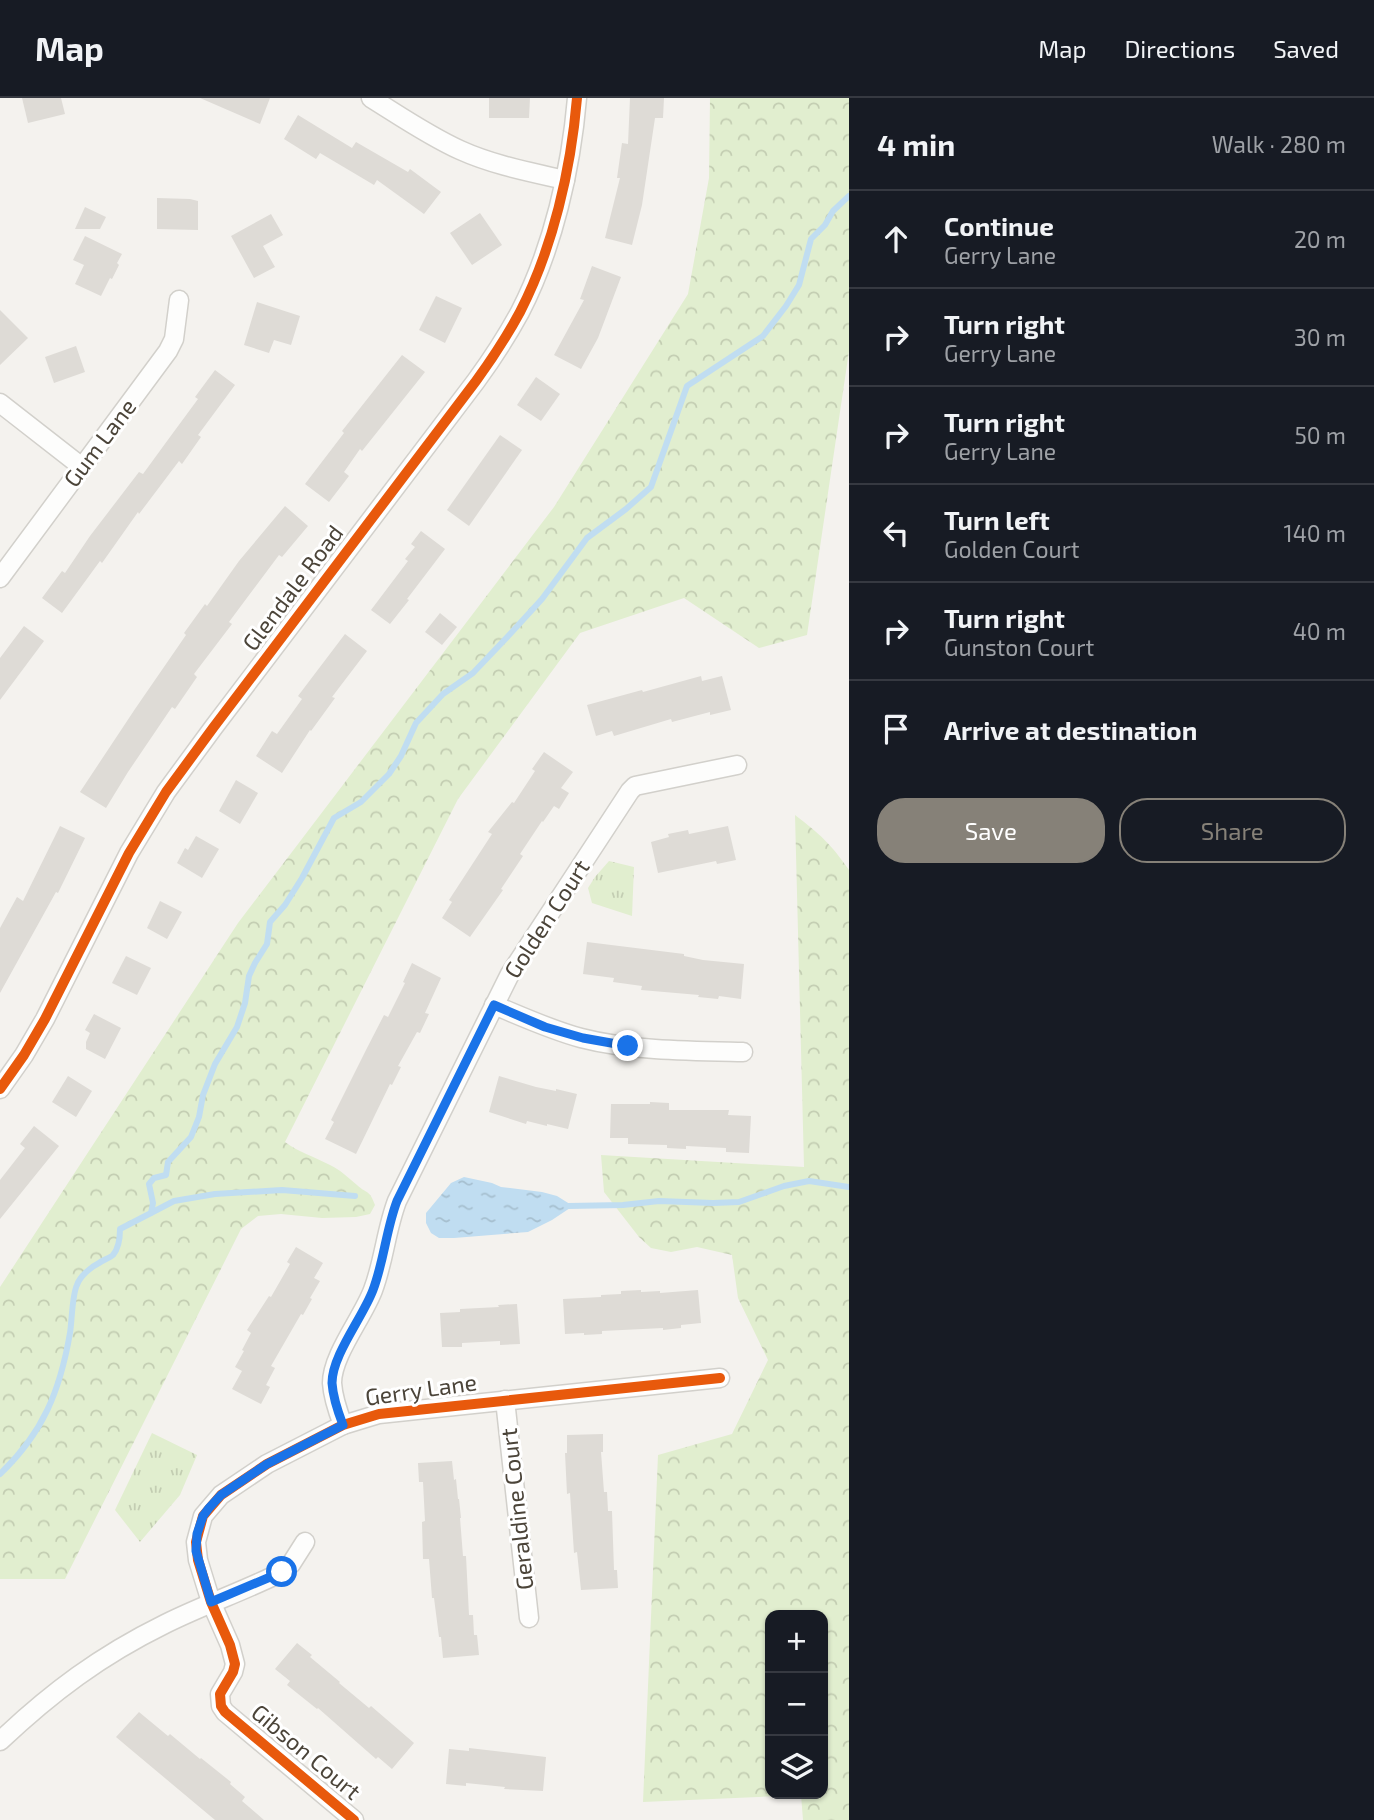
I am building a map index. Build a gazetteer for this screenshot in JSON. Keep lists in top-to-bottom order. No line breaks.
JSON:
{"streets":{"street":["Gum Lane","Glendale Road","Golden Court","Gerry Lane","Geraldine Court","Gibson Court"]},"crossings":[["Golden Court","Gerry Lane"],["Gerry Lane","Geraldine Court"],["Gerry Lane","Gibson Court"]],"page":{"header":"Map","nav":["Map","Directions","Saved"],"heading":["4 min","Walk · 280 m"],"list":[["Continue","Gerry Lane","20 m"],["Turn right","Gerry Lane","30 m"],["Turn right","Gerry Lane","50 m"],["Turn left","Golden Court","140 m"],["Turn right","Gunston Court","40 m"],"Arrive at destination"],"buttons":["Save","Share"],"map_buttons":["+","−"]}}
